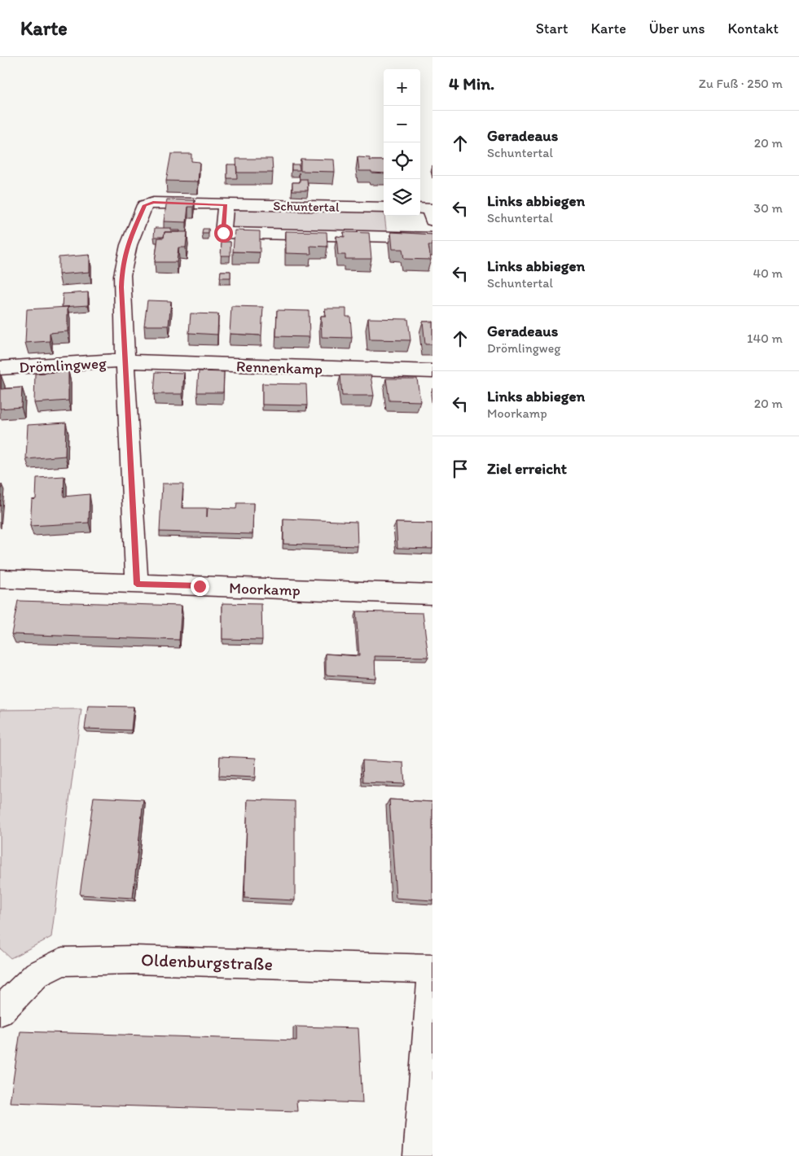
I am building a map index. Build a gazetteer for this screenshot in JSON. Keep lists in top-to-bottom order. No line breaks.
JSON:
{"streets":{"street":["Schuntertal","Drömlingweg","Rennenkamp","Moorkamp","Oldenburgstraße"]},"crossings":[["Schuntertal","Drömlingweg"],["Drömlingweg","Rennenkamp"],["Drömlingweg","Moorkamp"]],"page":{"header":"Karte","nav":["Start","Karte","Über uns","Kontakt"],"heading":["4 Min.","Zu Fuß · 250 m"],"map_buttons":["+","−"],"list":[["Geradeaus","Schuntertal","20 m"],["Links abbiegen","Schuntertal","30 m"],["Links abbiegen","Schuntertal","40 m"],["Geradeaus","Drömlingweg","140 m"],["Links abbiegen","Moorkamp","20 m"],"Ziel erreicht"]}}
